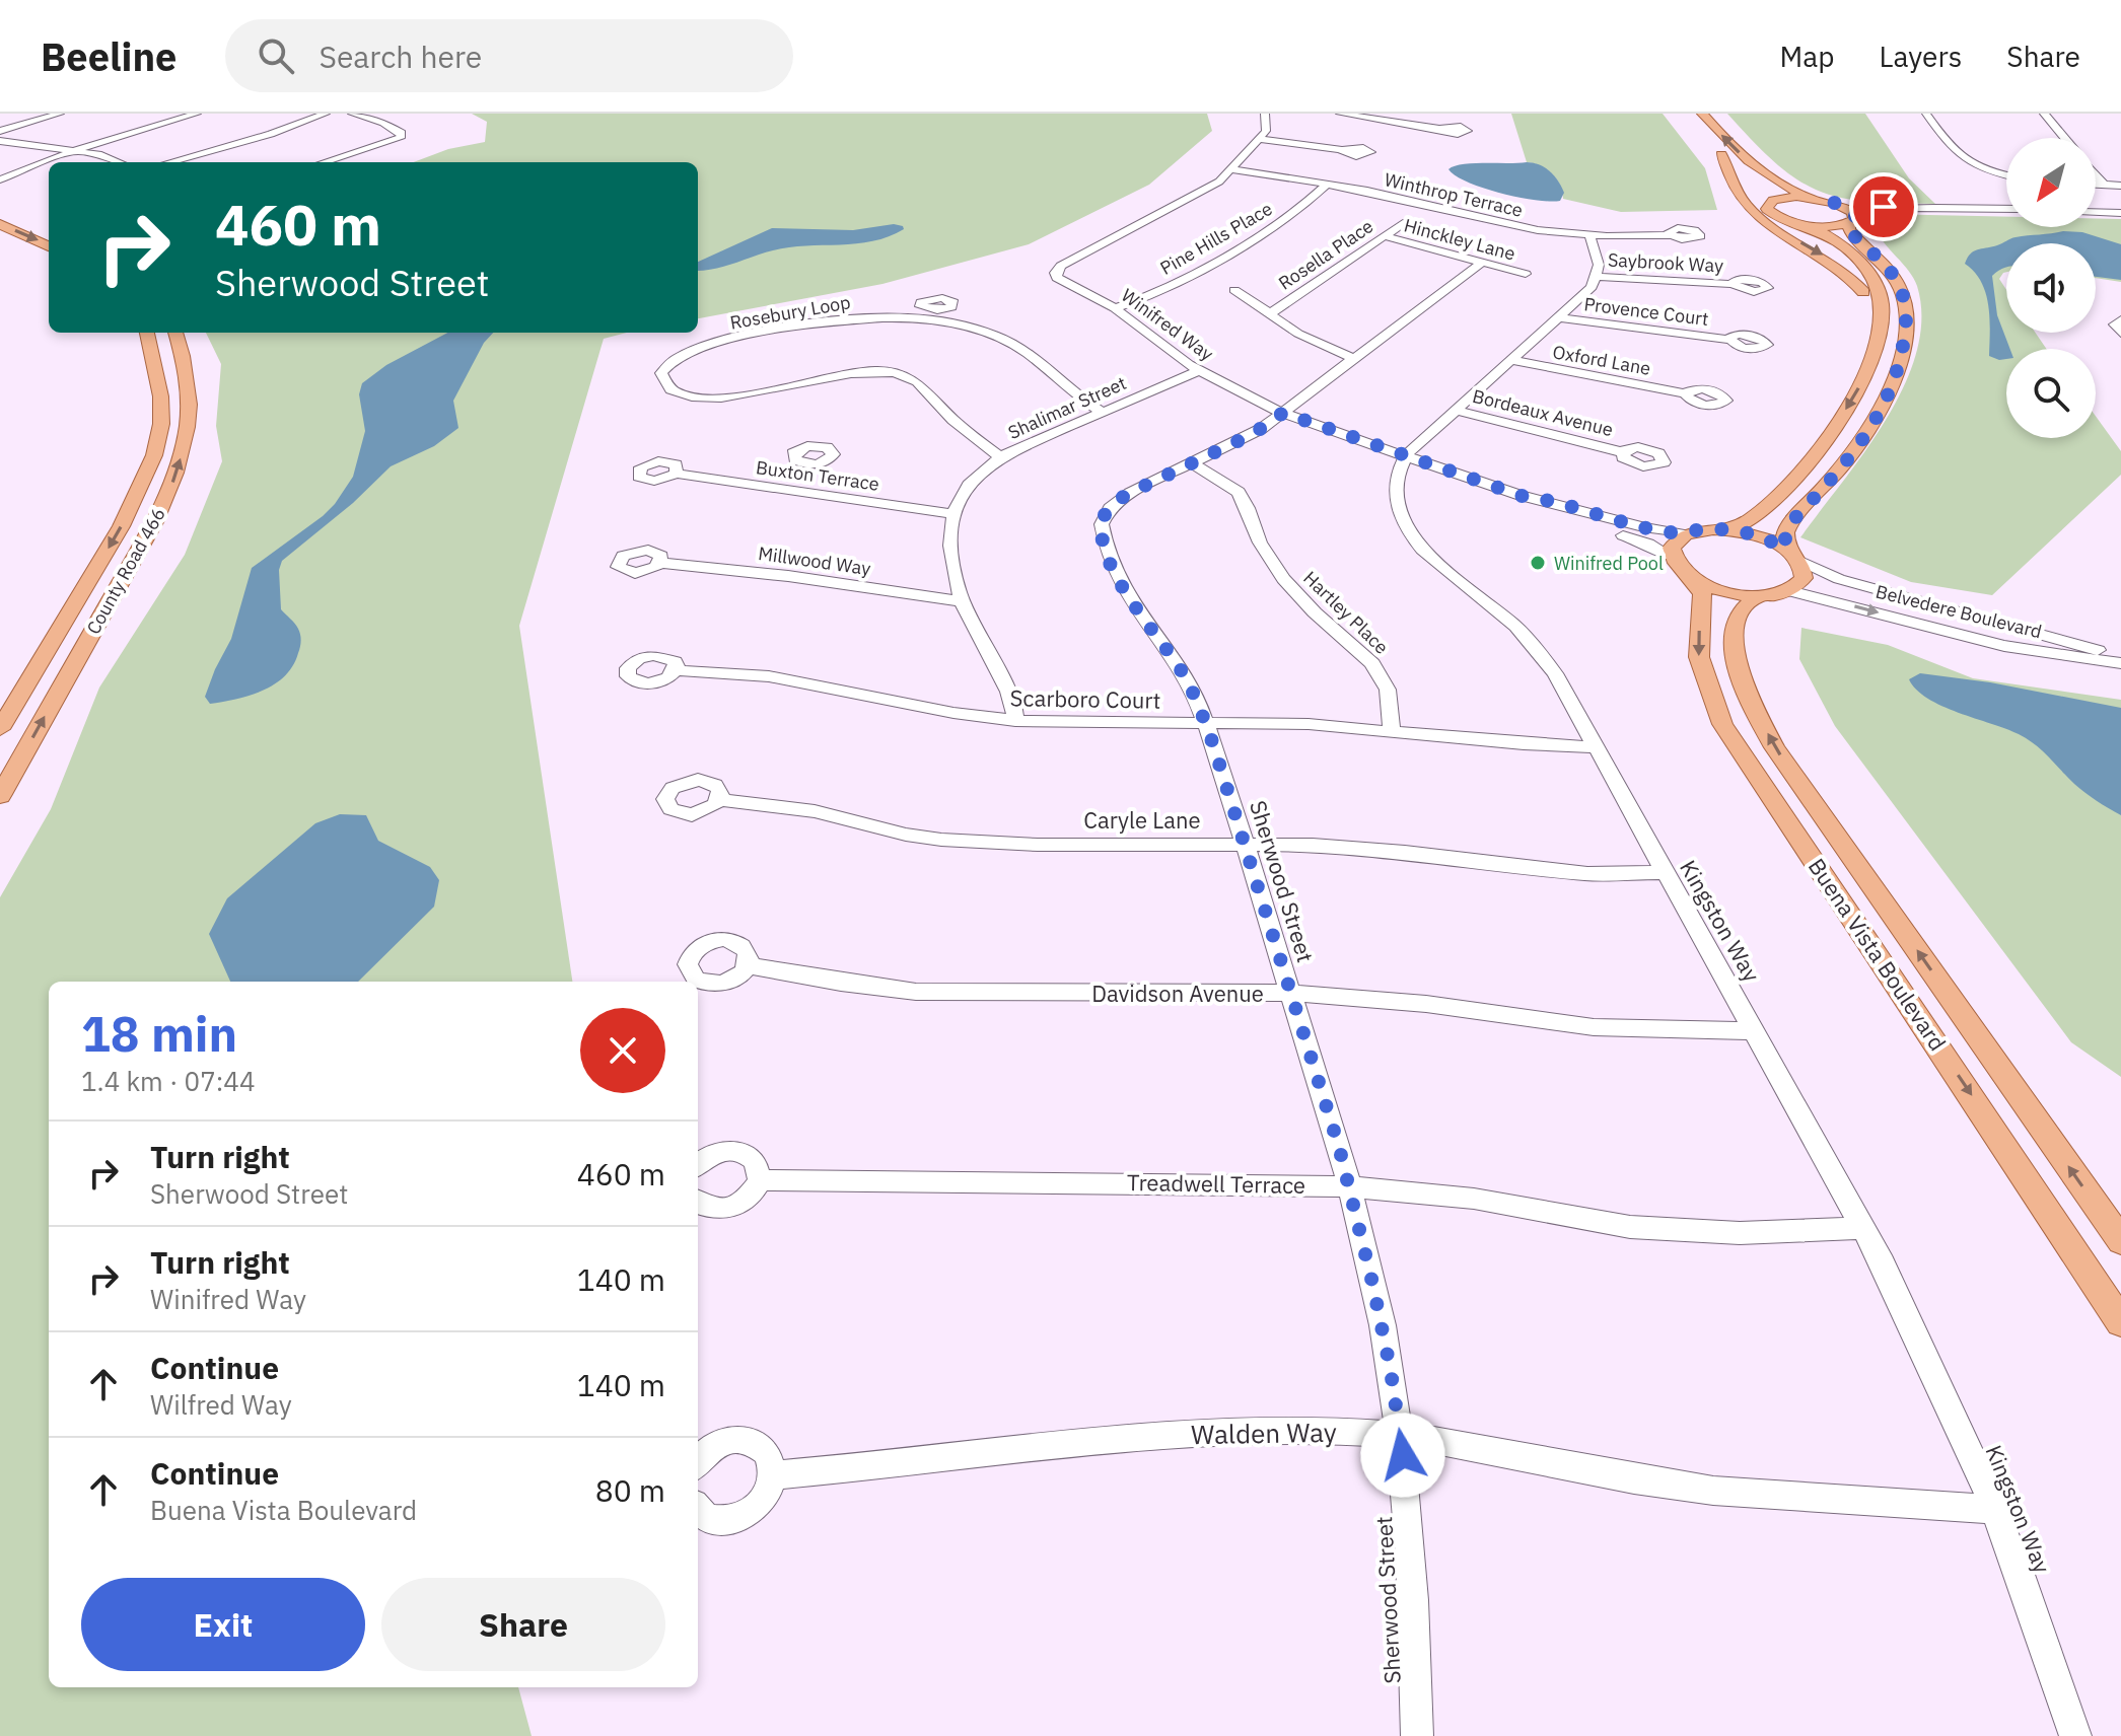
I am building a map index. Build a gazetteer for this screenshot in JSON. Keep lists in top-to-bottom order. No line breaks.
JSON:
{"streets":{"main road":["County Road 466","Buena Vista Boulevard"],"street":["Winthrop Terrace","Pine Hills Place","Hinckley Lane","Rosella Place","Saybrook Way","Provence Court","Rosebury Loop","Winifred Way","Oxford Lane","Shalimar Street","Bordeaux Avenue","Buxton Terrace","Millwood Way","Belvedere Boulevard","Hartley Place","Scarboro Court","Caryle Lane","Sherwood Street","Kingston Way","Davidson Avenue","Treadwell Terrace","Walden Way"]},"crossings":[["Winthrop Terrace","Pine Hills Place"],["Winthrop Terrace","Winifred Way"],["Pine Hills Place","Winifred Way"],["Hinckley Lane","Rosella Place"],["Hinckley Lane","Sherwood Street"],["Rosebury Loop","Shalimar Street"],["Winifred Way","Shalimar Street"],["Winifred Way","Sherwood Street"],["Winifred Way","Kingston Way"],["Shalimar Street","Buxton Terrace"],["Shalimar Street","Millwood Way"],["Shalimar Street","Scarboro Court"],["Hartley Place","Scarboro Court"],["Hartley Place","Sherwood Street"],["Scarboro Court","Sherwood Street"],["Scarboro Court","Kingston Way"],["Caryle Lane","Sherwood Street"],["Caryle Lane","Kingston Way"],["Sherwood Street","Davidson Avenue"],["Sherwood Street","Treadwell Terrace"],["Sherwood Street","Walden Way"],["Kingston Way","Davidson Avenue"],["Kingston Way","Treadwell Terrace"],["Kingston Way","Walden Way"]],"places":["Winifred Pool"],"north":"bottom left","page":{"header":"Beeline","search":"Search here","nav":["Map","Layers","Share"],"turn":["460 m","Sherwood Street"],"heading":["18 min","1.4 km · 07:44"],"list":[{"name":"Turn right","note":"Sherwood Street","value":"460 m"},{"name":"Turn right","note":"Winifred Way","value":"140 m"},{"name":"Continue","note":"Wilfred Way","value":"140 m"},{"name":"Continue","note":"Buena Vista Boulevard","value":"80 m"}],"buttons":["Exit","Share"]}}
